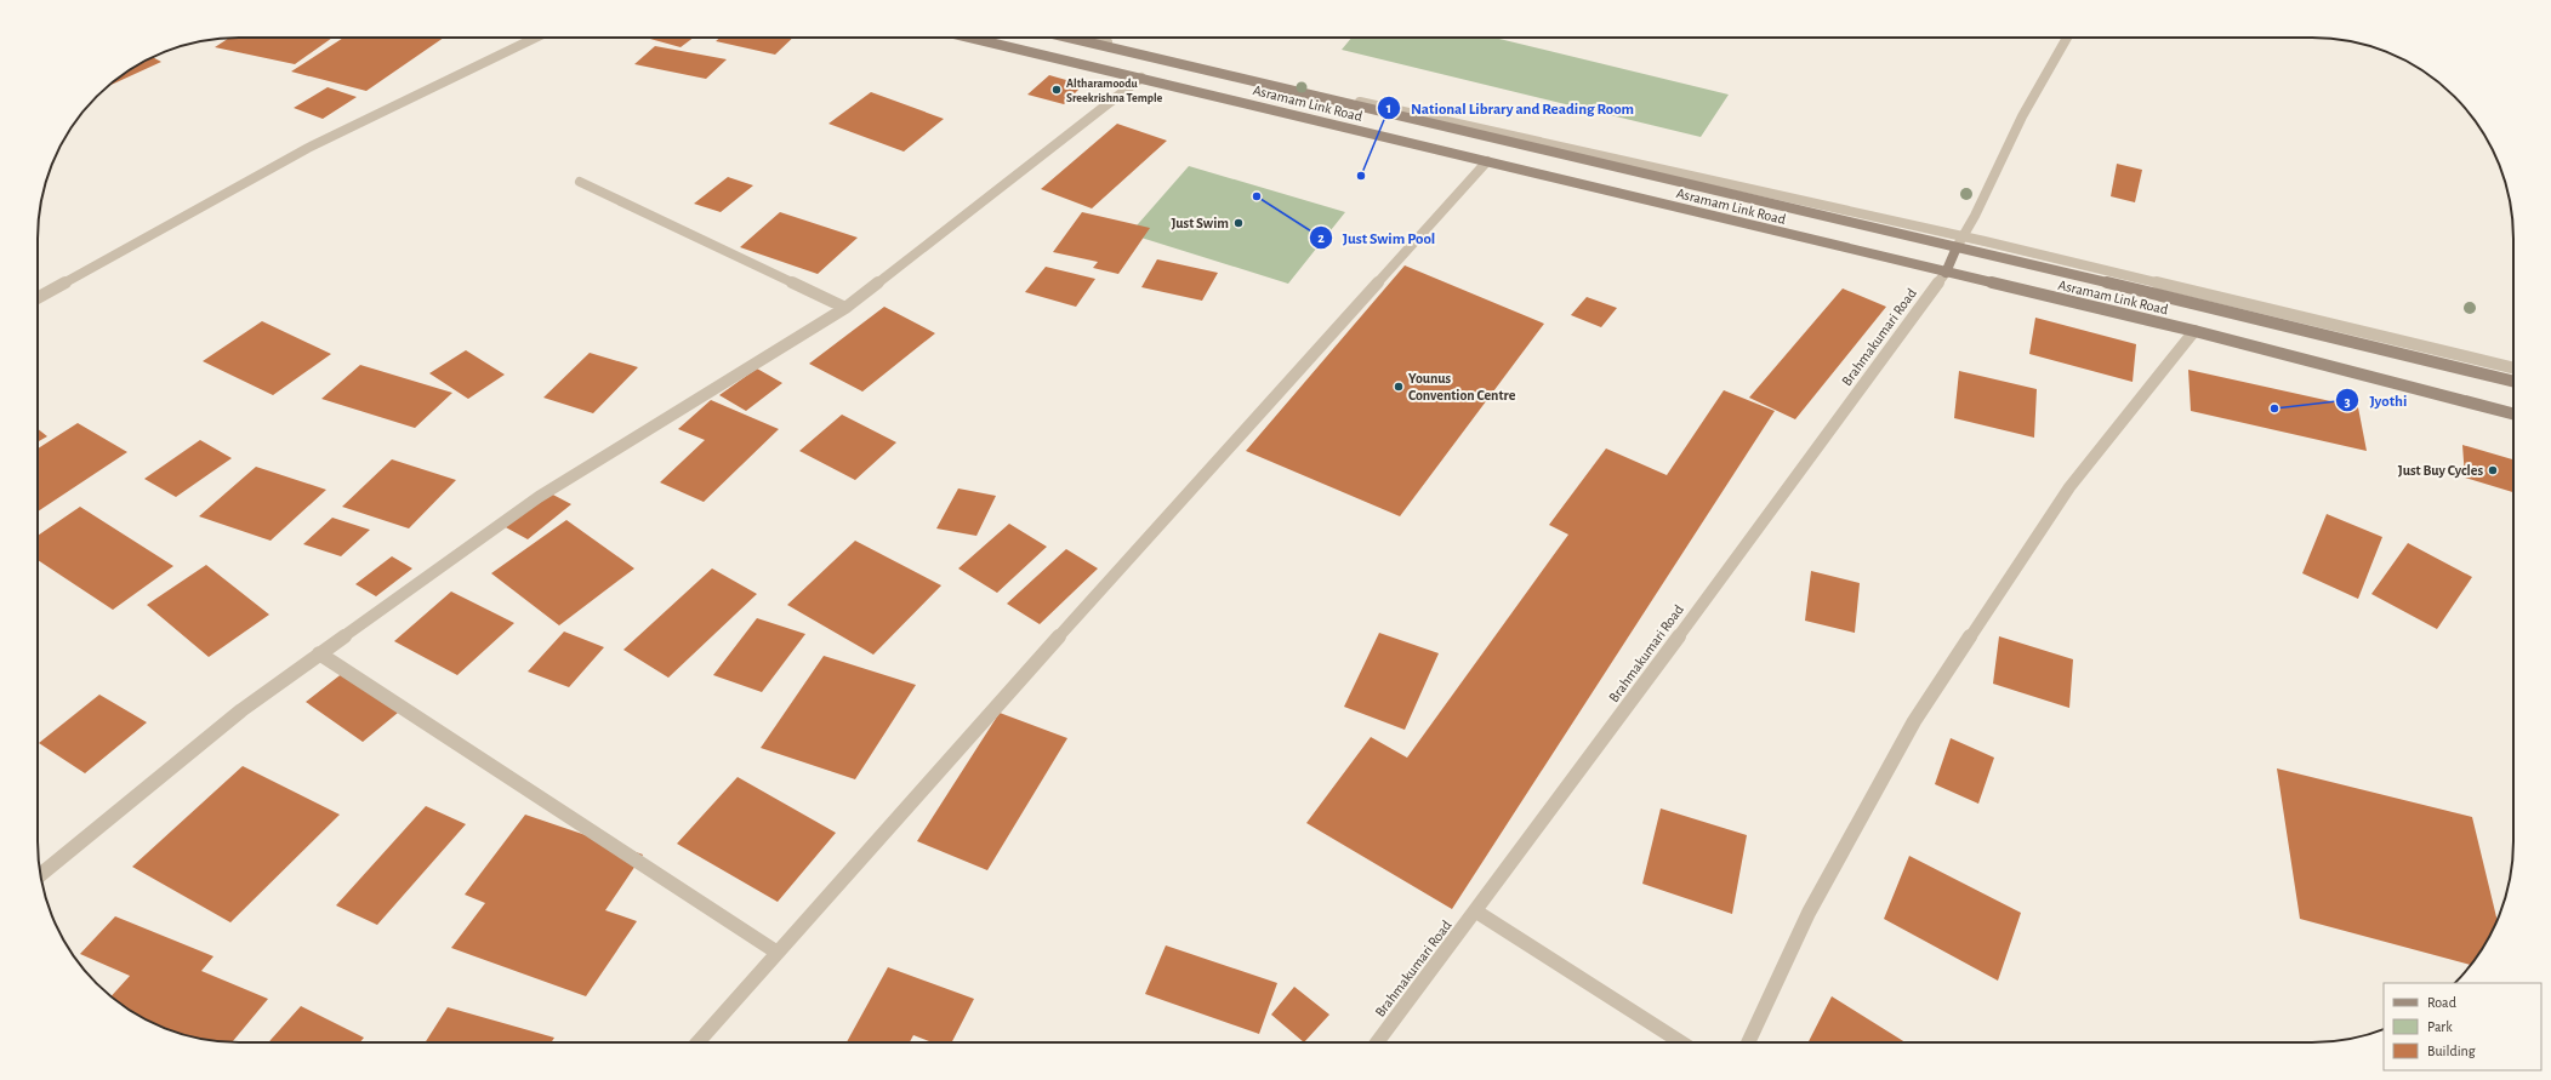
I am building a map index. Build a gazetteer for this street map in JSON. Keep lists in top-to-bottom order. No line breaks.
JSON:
{"streets":{"main road":["Asramam Link Road"],"street":["Brahmakumari Road"]},"crossings":[["Asramam Link Road","Brahmakumari Road"]],"places":["Altharamoodu Sreekrishna Temple","National Library and Reading Room","Just Swim Pool","Just Swim","Younus Convention Centre","Jyothi","Just Buy Cycles"],"legend":["Road","Park","Building"]}
